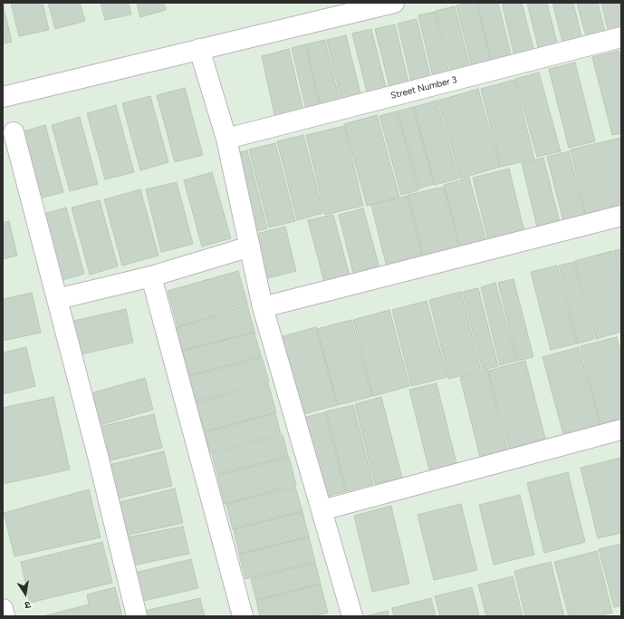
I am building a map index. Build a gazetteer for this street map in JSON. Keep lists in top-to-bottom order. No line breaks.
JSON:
{"streets":{"street":["Street Number 3"]},"north":"bottom"}
